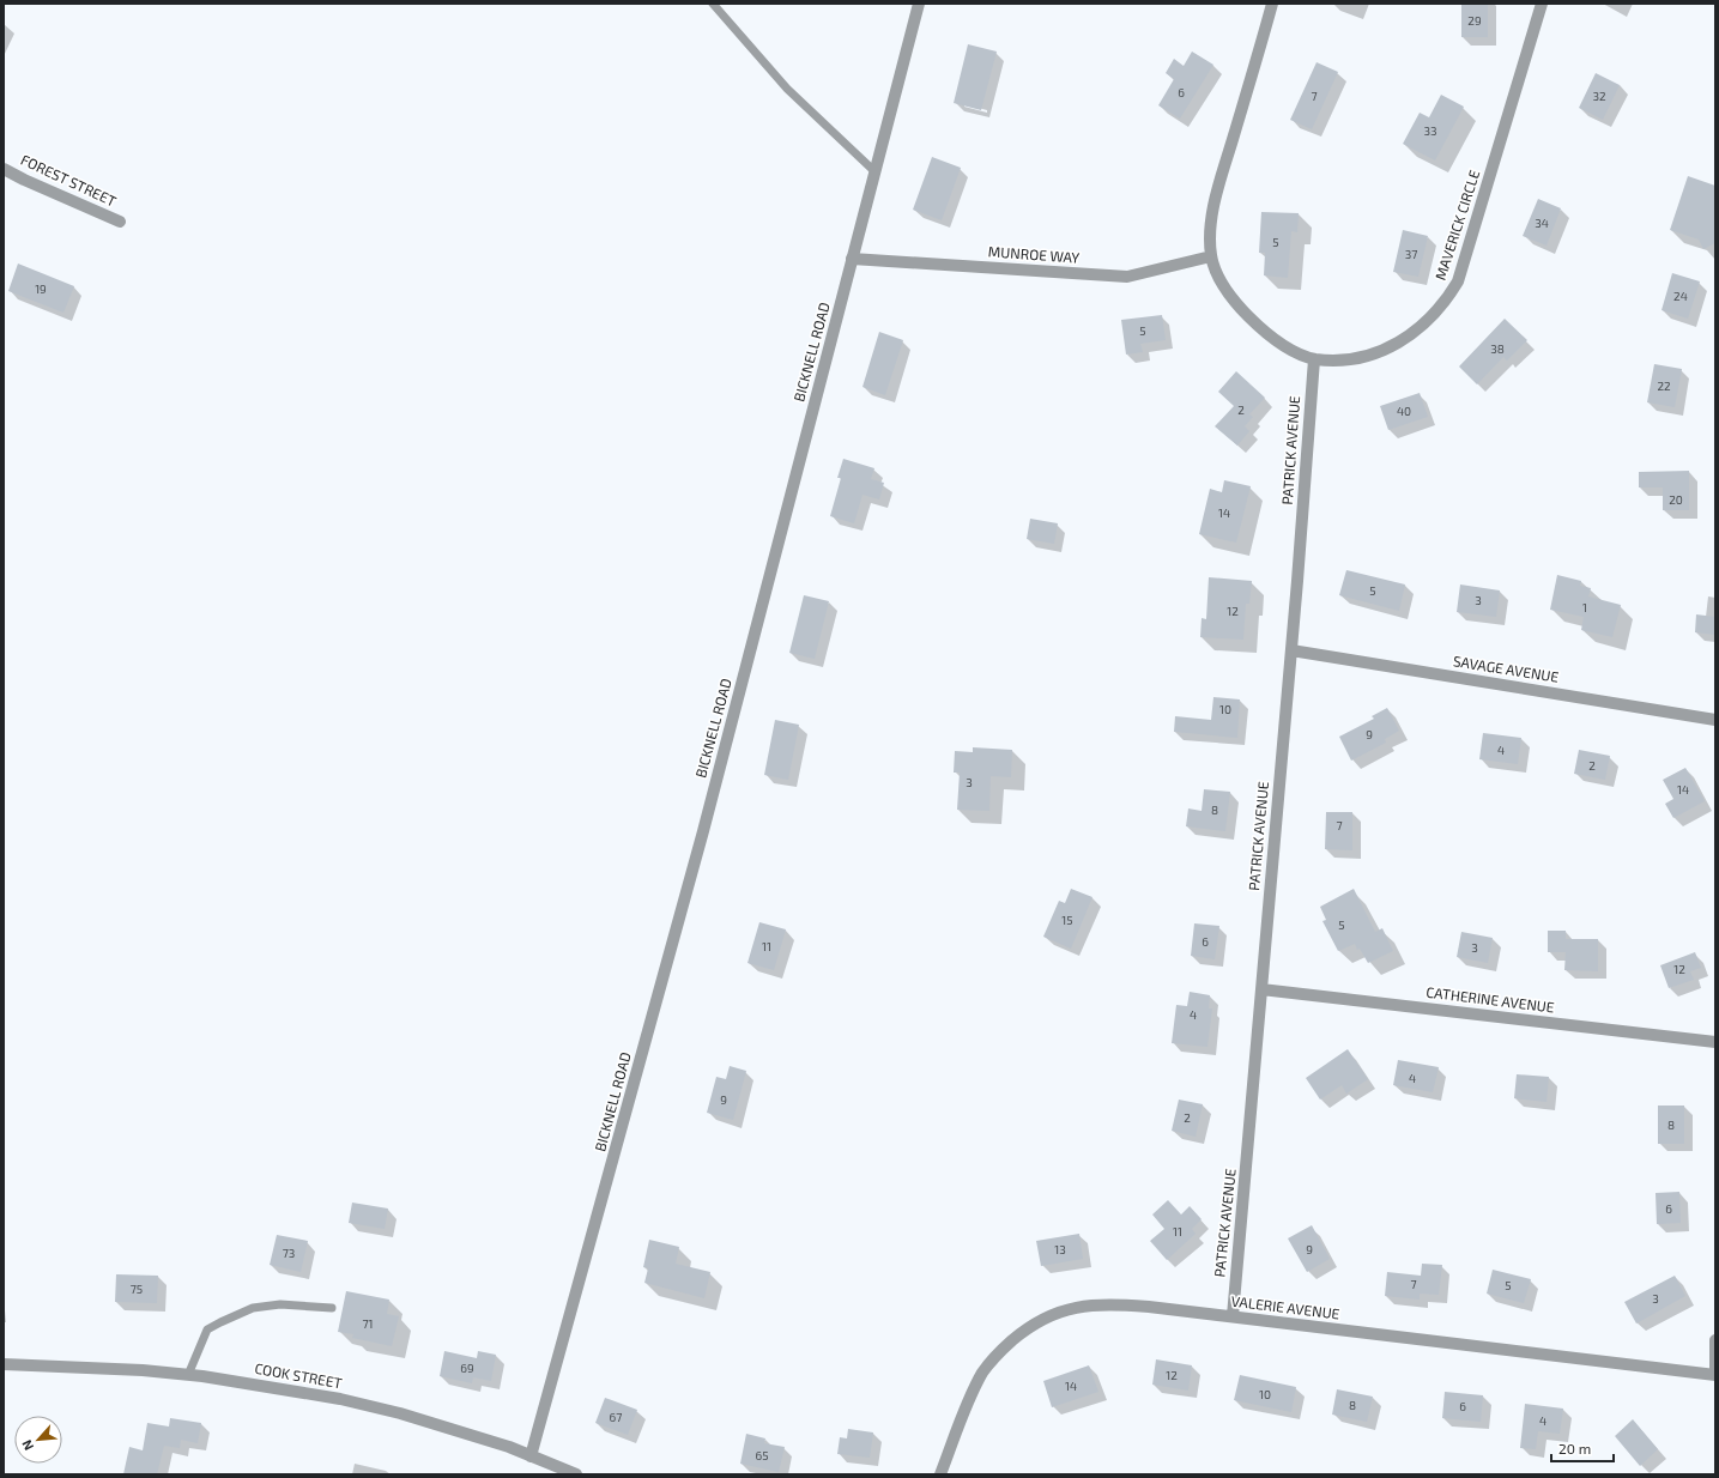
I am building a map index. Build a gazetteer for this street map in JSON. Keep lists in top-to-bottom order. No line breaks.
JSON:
{"streets":{"street":["FOREST STREET","MAVERICK CIRCLE","MUNROE WAY","BICKNELL ROAD","PATRICK AVENUE","SAVAGE AVENUE","CATHERINE AVENUE","VALERIE AVENUE","COOK STREET"]},"crossings":[["MAVERICK CIRCLE","MUNROE WAY"],["MAVERICK CIRCLE","PATRICK AVENUE"],["MUNROE WAY","BICKNELL ROAD"],["BICKNELL ROAD","COOK STREET"],["PATRICK AVENUE","SAVAGE AVENUE"],["PATRICK AVENUE","CATHERINE AVENUE"],["PATRICK AVENUE","VALERIE AVENUE"]],"house_numbers":["29","6","7","32","33","34","5","37","19","24","5","38","22","2","40","20","14","5","3","1","12","10","9","4","2","3","14","8","7","15","5","6","11","3","12","4","4","9","2","8","6","11","13","9","73","7","5","75","3","71","69","12","14","10","8","6","67","4","65"],"scale_bar":"20 m","north":"bottom left"}
